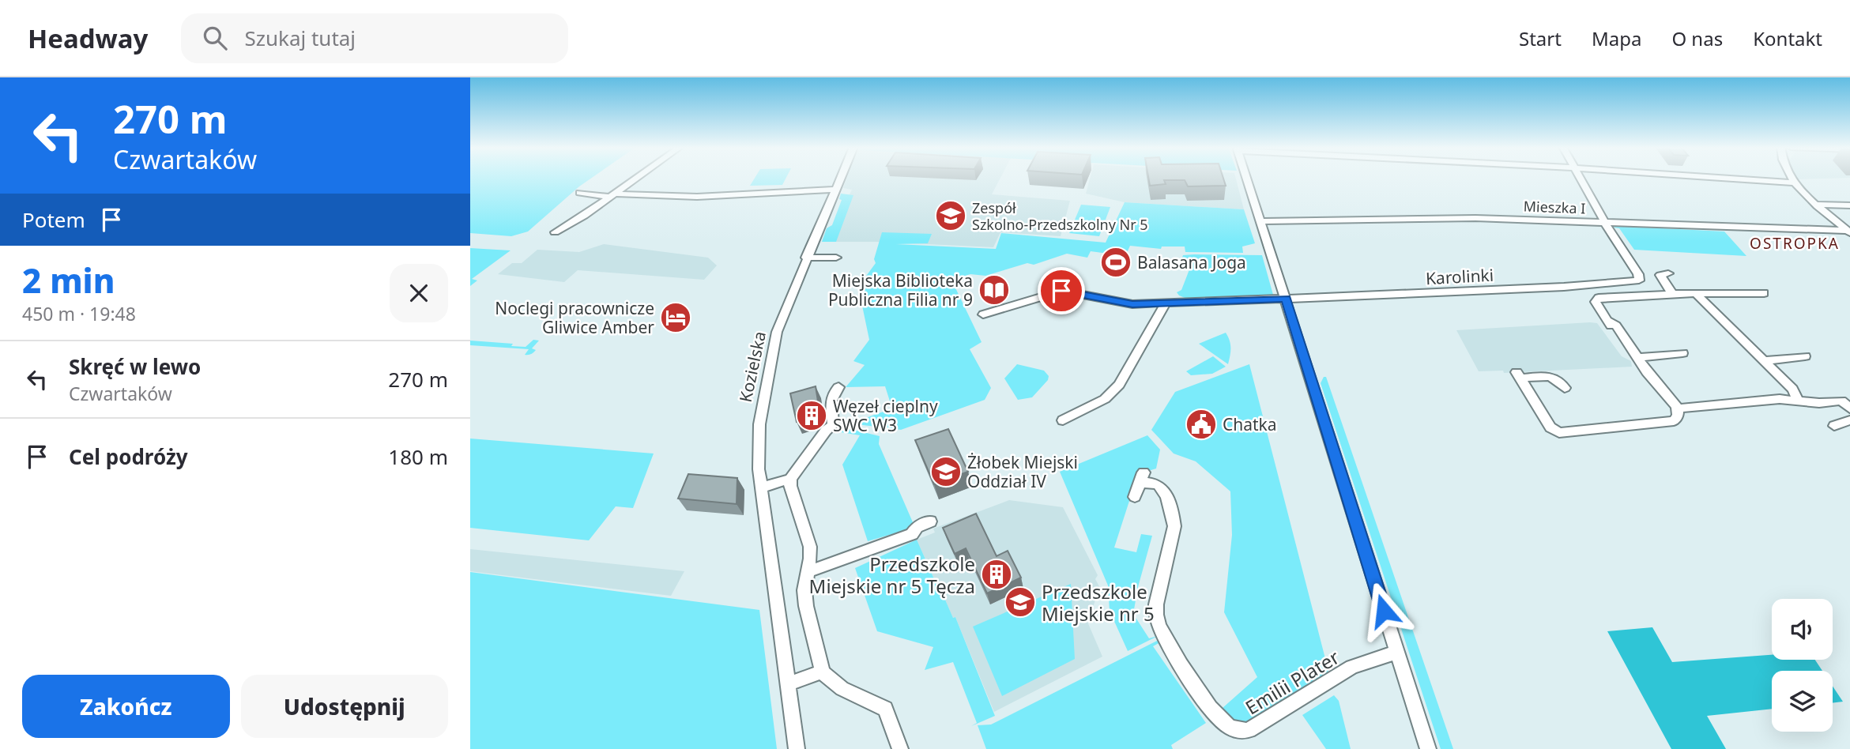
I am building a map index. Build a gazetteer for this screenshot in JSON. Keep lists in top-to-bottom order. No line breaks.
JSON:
{"streets":{"street":["Mieszka I","Karolinki","Kozielska","Emilii Plater"]},"crossings":[["Mieszka I","Karolinki"]],"districts":["OSTROPKA"],"places":{"school or university":["Zespół Szkolno-Przedszkolny Nr 5","Żłobek Miejski Oddział IV","Przedszkole Miejskie nr 5"],"sports":["Balasana Joga"],"library":["Miejska Biblioteka Publiczna Filia nr 9"],"hotel":["Noclegi pracownicze Gliwice Amber"],"building":["Węzeł cieplny SWC W3","Przedszkole Miejskie nr 5 Tęcza"],"public building":["Chatka"]},"page":{"header":"Headway","search":"Szukaj tutaj","nav":["Start","Mapa","O nas","Kontakt"],"turn":["270 m","Czwartaków"],"then":"Potem","heading":["2 min","450 m · 19:48"],"list":[{"name":"Skręć w lewo","note":"Czwartaków","value":"270 m"},{"name":"Cel podróży","value":"180 m"}],"buttons":["Zakończ","Udostępnij"]}}
